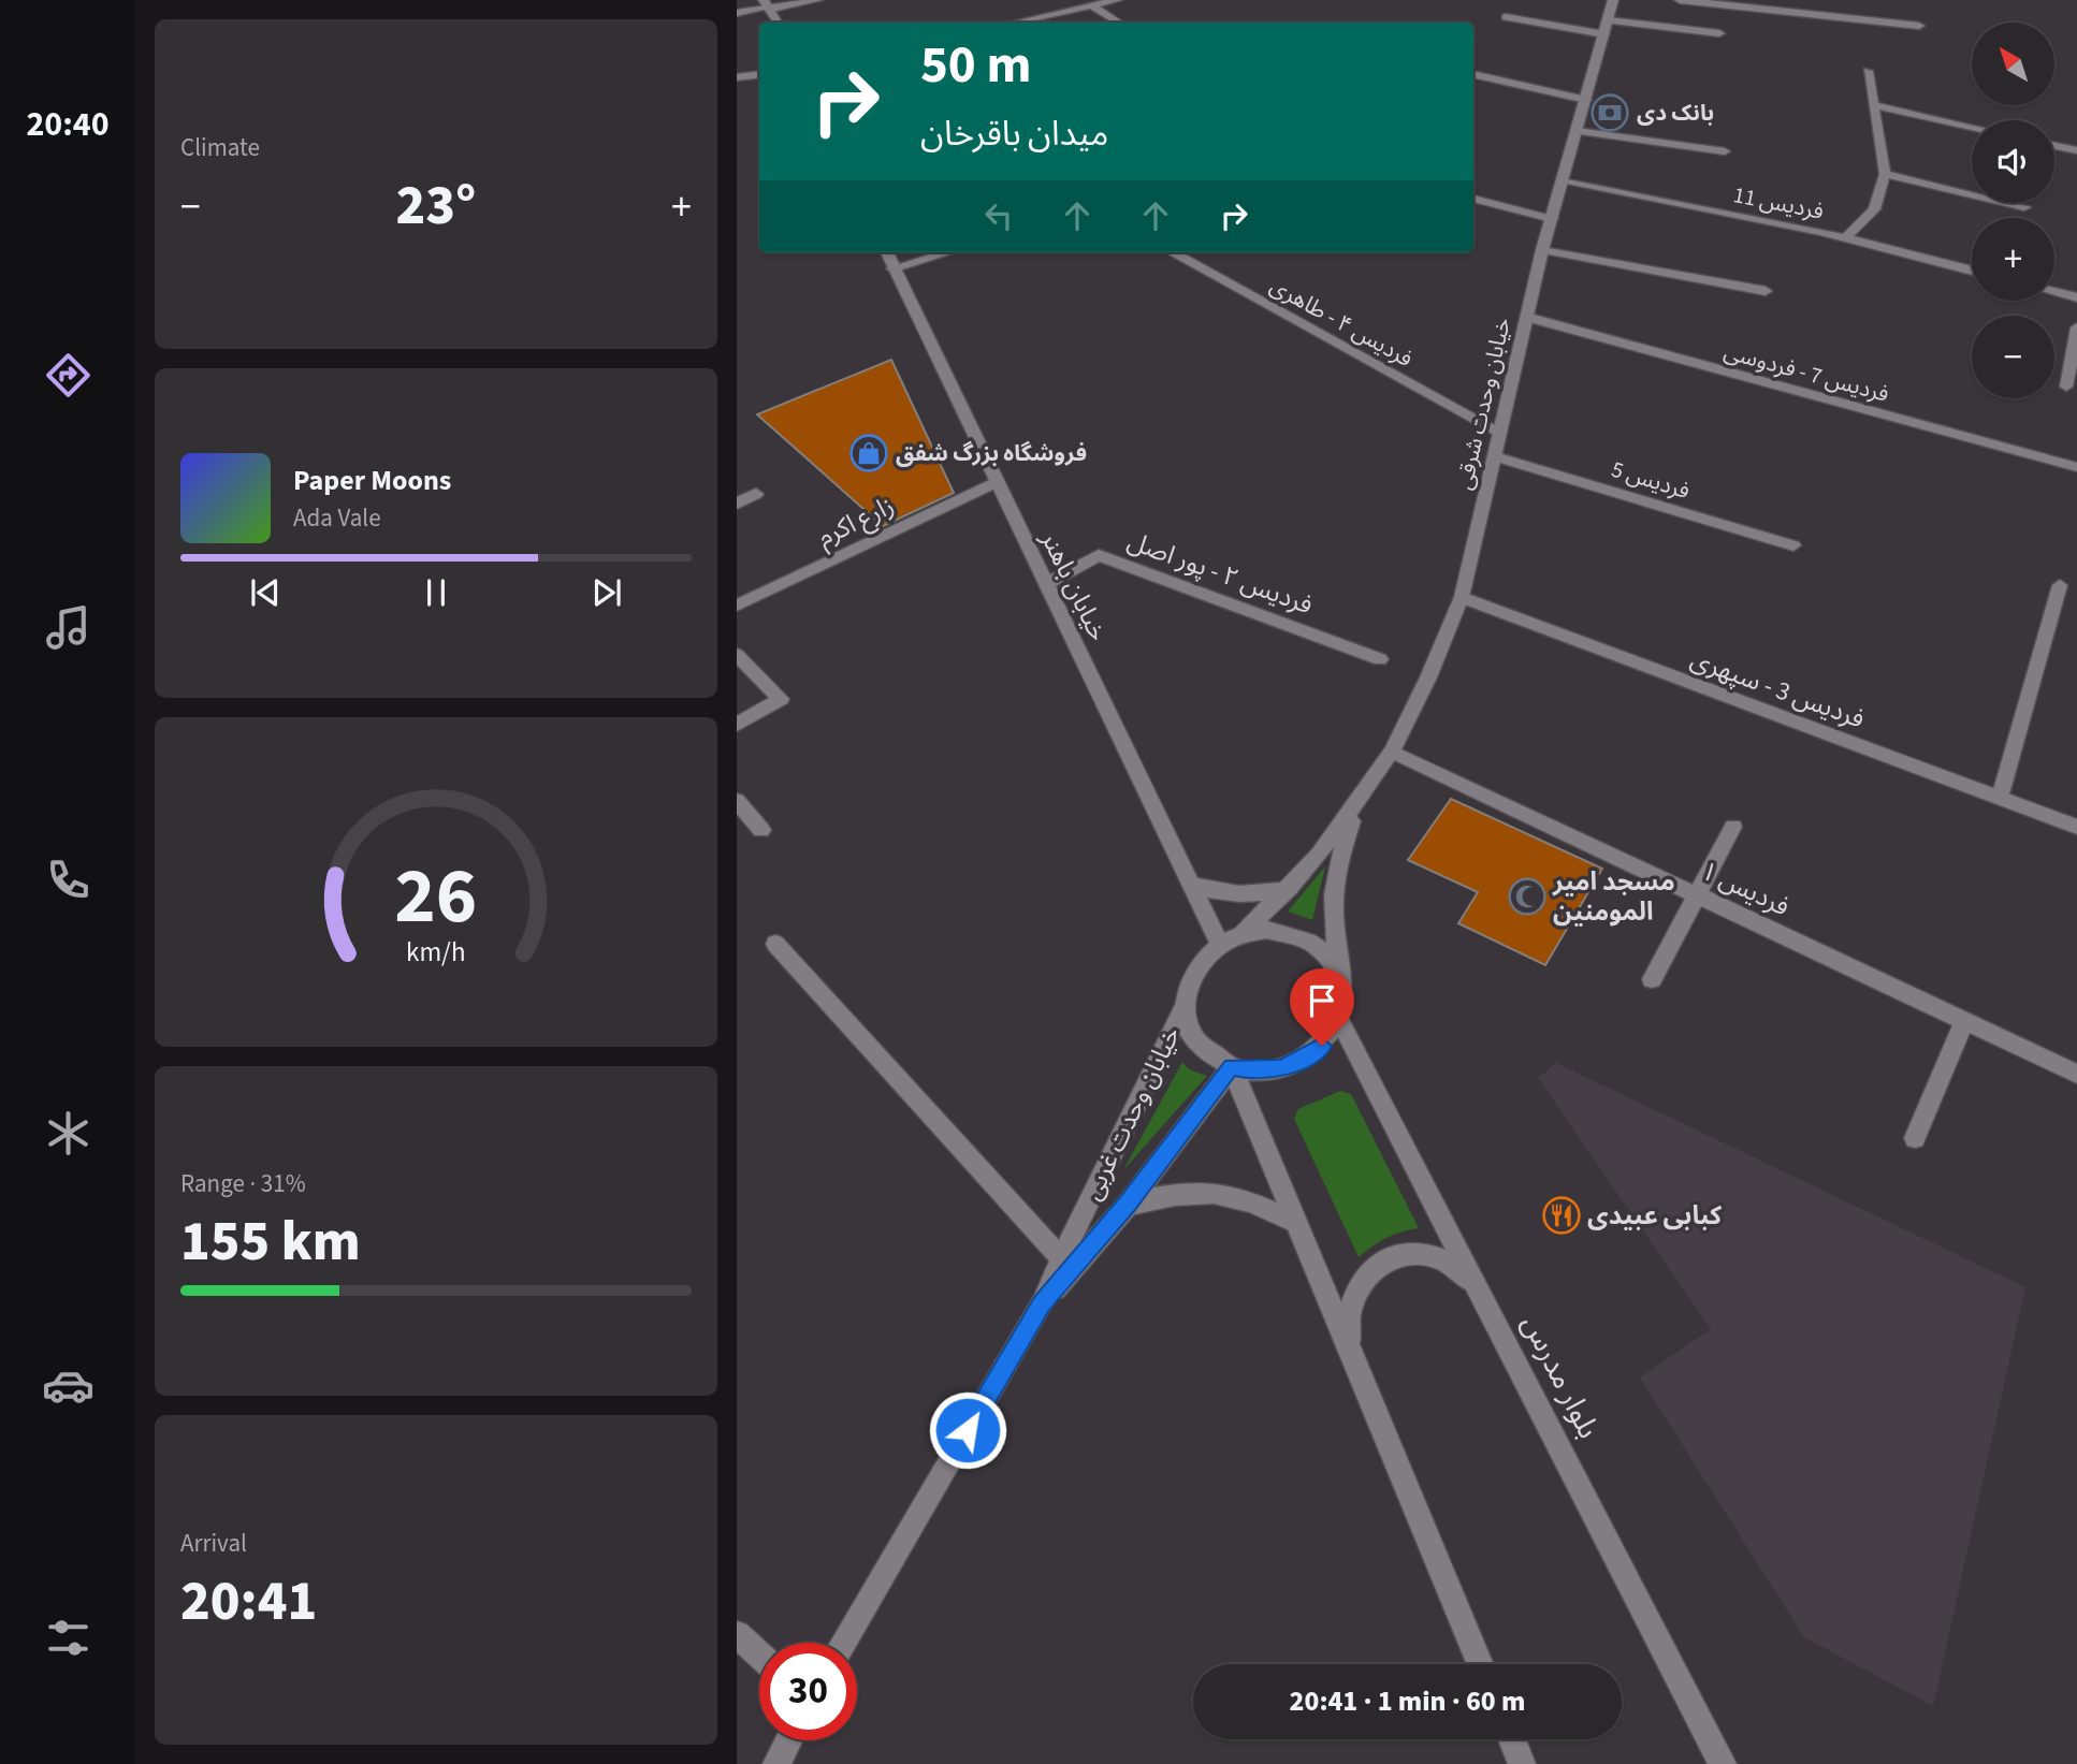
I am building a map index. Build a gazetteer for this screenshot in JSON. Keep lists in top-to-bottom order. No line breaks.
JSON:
{"streets":{"street":["فردیس 11","فردیس ۴ - طاهری","فردیس 7 - فردوسی","خیابان وحدت شرقی","فردیس 5","زارع اکرم","فردیس ۲ - پور اصل","خیابان باهنر","فردیس 3 - سپهری","فردیس ۱","خیابان وحدت غربی","بلوار مدرس"]},"crossings":[["فردیس 11","خیابان وحدت شرقی"],["فردیس ۴ - طاهری","خیابان وحدت شرقی"],["فردیس 7 - فردوسی","خیابان وحدت شرقی"],["خیابان وحدت شرقی","فردیس 5"],["خیابان وحدت شرقی","فردیس 3 - سپهری"],["خیابان وحدت شرقی","فردیس ۱"],["زارع اکرم","خیابان باهنر"],["فردیس ۲ - پور اصل","خیابان باهنر"],["خیابان باهنر","خیابان وحدت غربی"],["خیابان باهنر","بلوار مدرس"],["خیابان وحدت غربی","بلوار مدرس"]],"places":{"bank":["بانک دی"],"shop":["فروشگاه بزرگ شفق"],"mosque":["مسجد امیر المومنین"],"restaurant":["کبابی عبیدی"]},"north":"top left","page":{"tabs":"20:40","tile":["Climate",["Range · 31%","155 km"],["Arrival","20:41"]],"map_buttons":["+","−"],"turn":["50 m","میدان باقرخان"],"heat":["−","23°","+"],"song":["Paper Moons","Ada Vale"],"limit":"30","trip":"20:41 · 1 min · 60 m","gauge":["26","km/h"]}}
